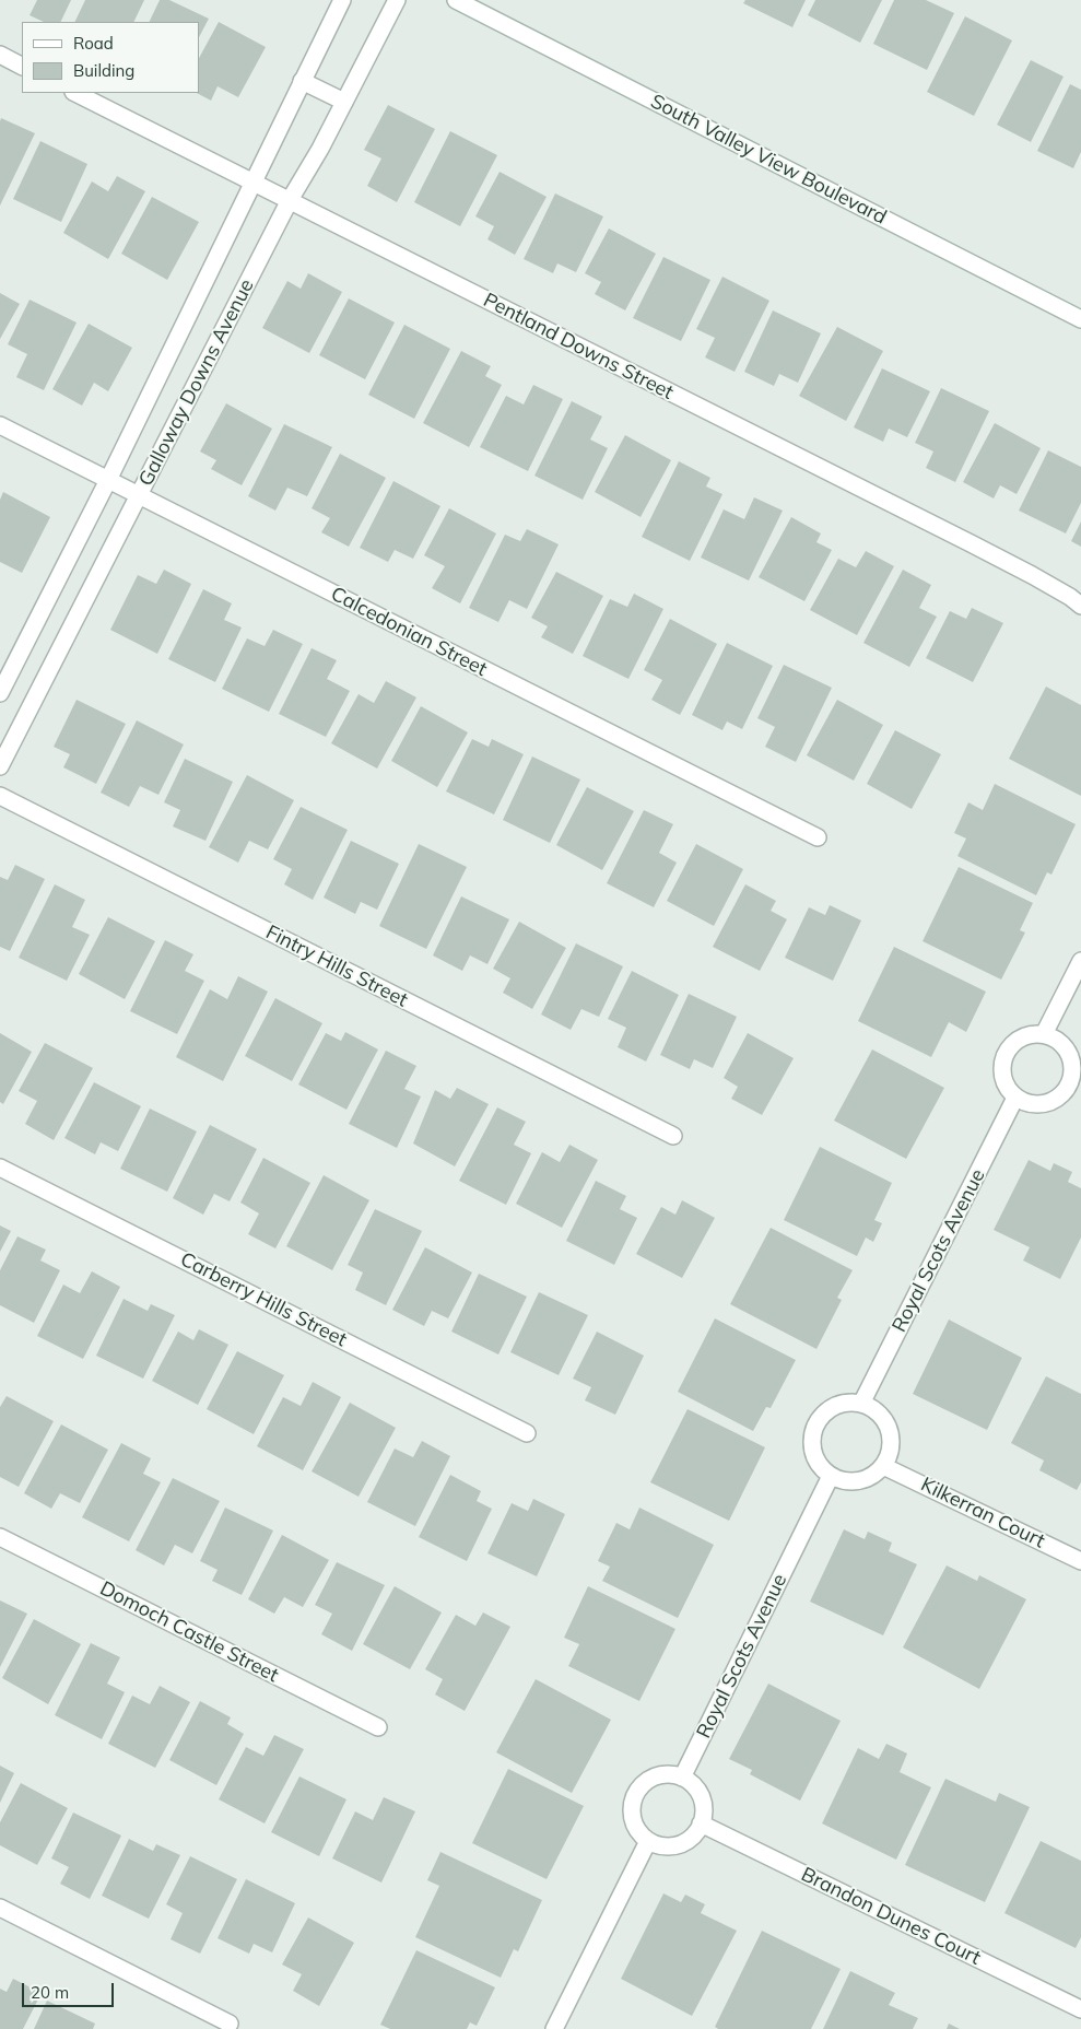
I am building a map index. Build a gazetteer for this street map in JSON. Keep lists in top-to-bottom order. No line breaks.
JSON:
{"streets":{"street":["South Valley View Boulevard","Pentland Downs Street","Galloway Downs Avenue","Calcedonian Street","Fintry Hills Street","Royal Scots Avenue","Carberry Hills Street","Kilkerran Court","Domoch Castle Street","Brandon Dunes Court"]},"crossings":[["Pentland Downs Street","Galloway Downs Avenue"],["Galloway Downs Avenue","Calcedonian Street"],["Royal Scots Avenue","Kilkerran Court"],["Royal Scots Avenue","Brandon Dunes Court"]],"legend":["Road","Building"],"scale_bar":"20 m"}
